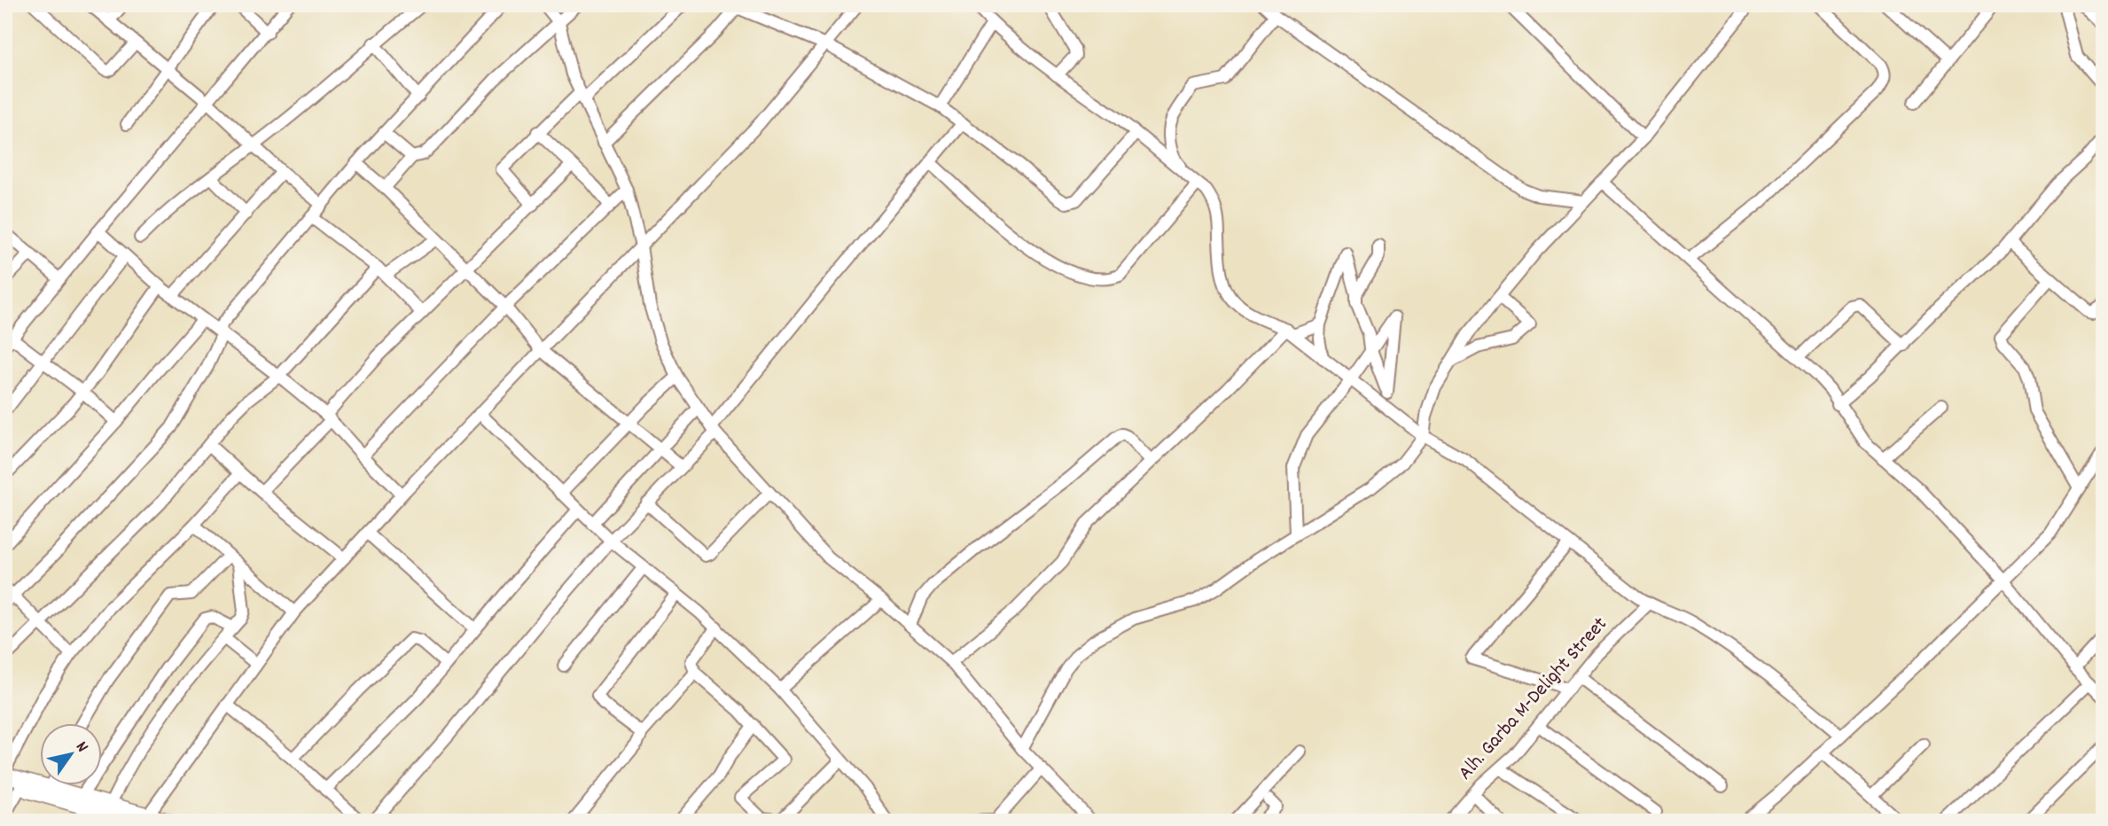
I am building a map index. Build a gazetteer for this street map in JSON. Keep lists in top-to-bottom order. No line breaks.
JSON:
{"streets":{"street":["Alh. Garba M-Delight Street"]},"north":"top right"}
